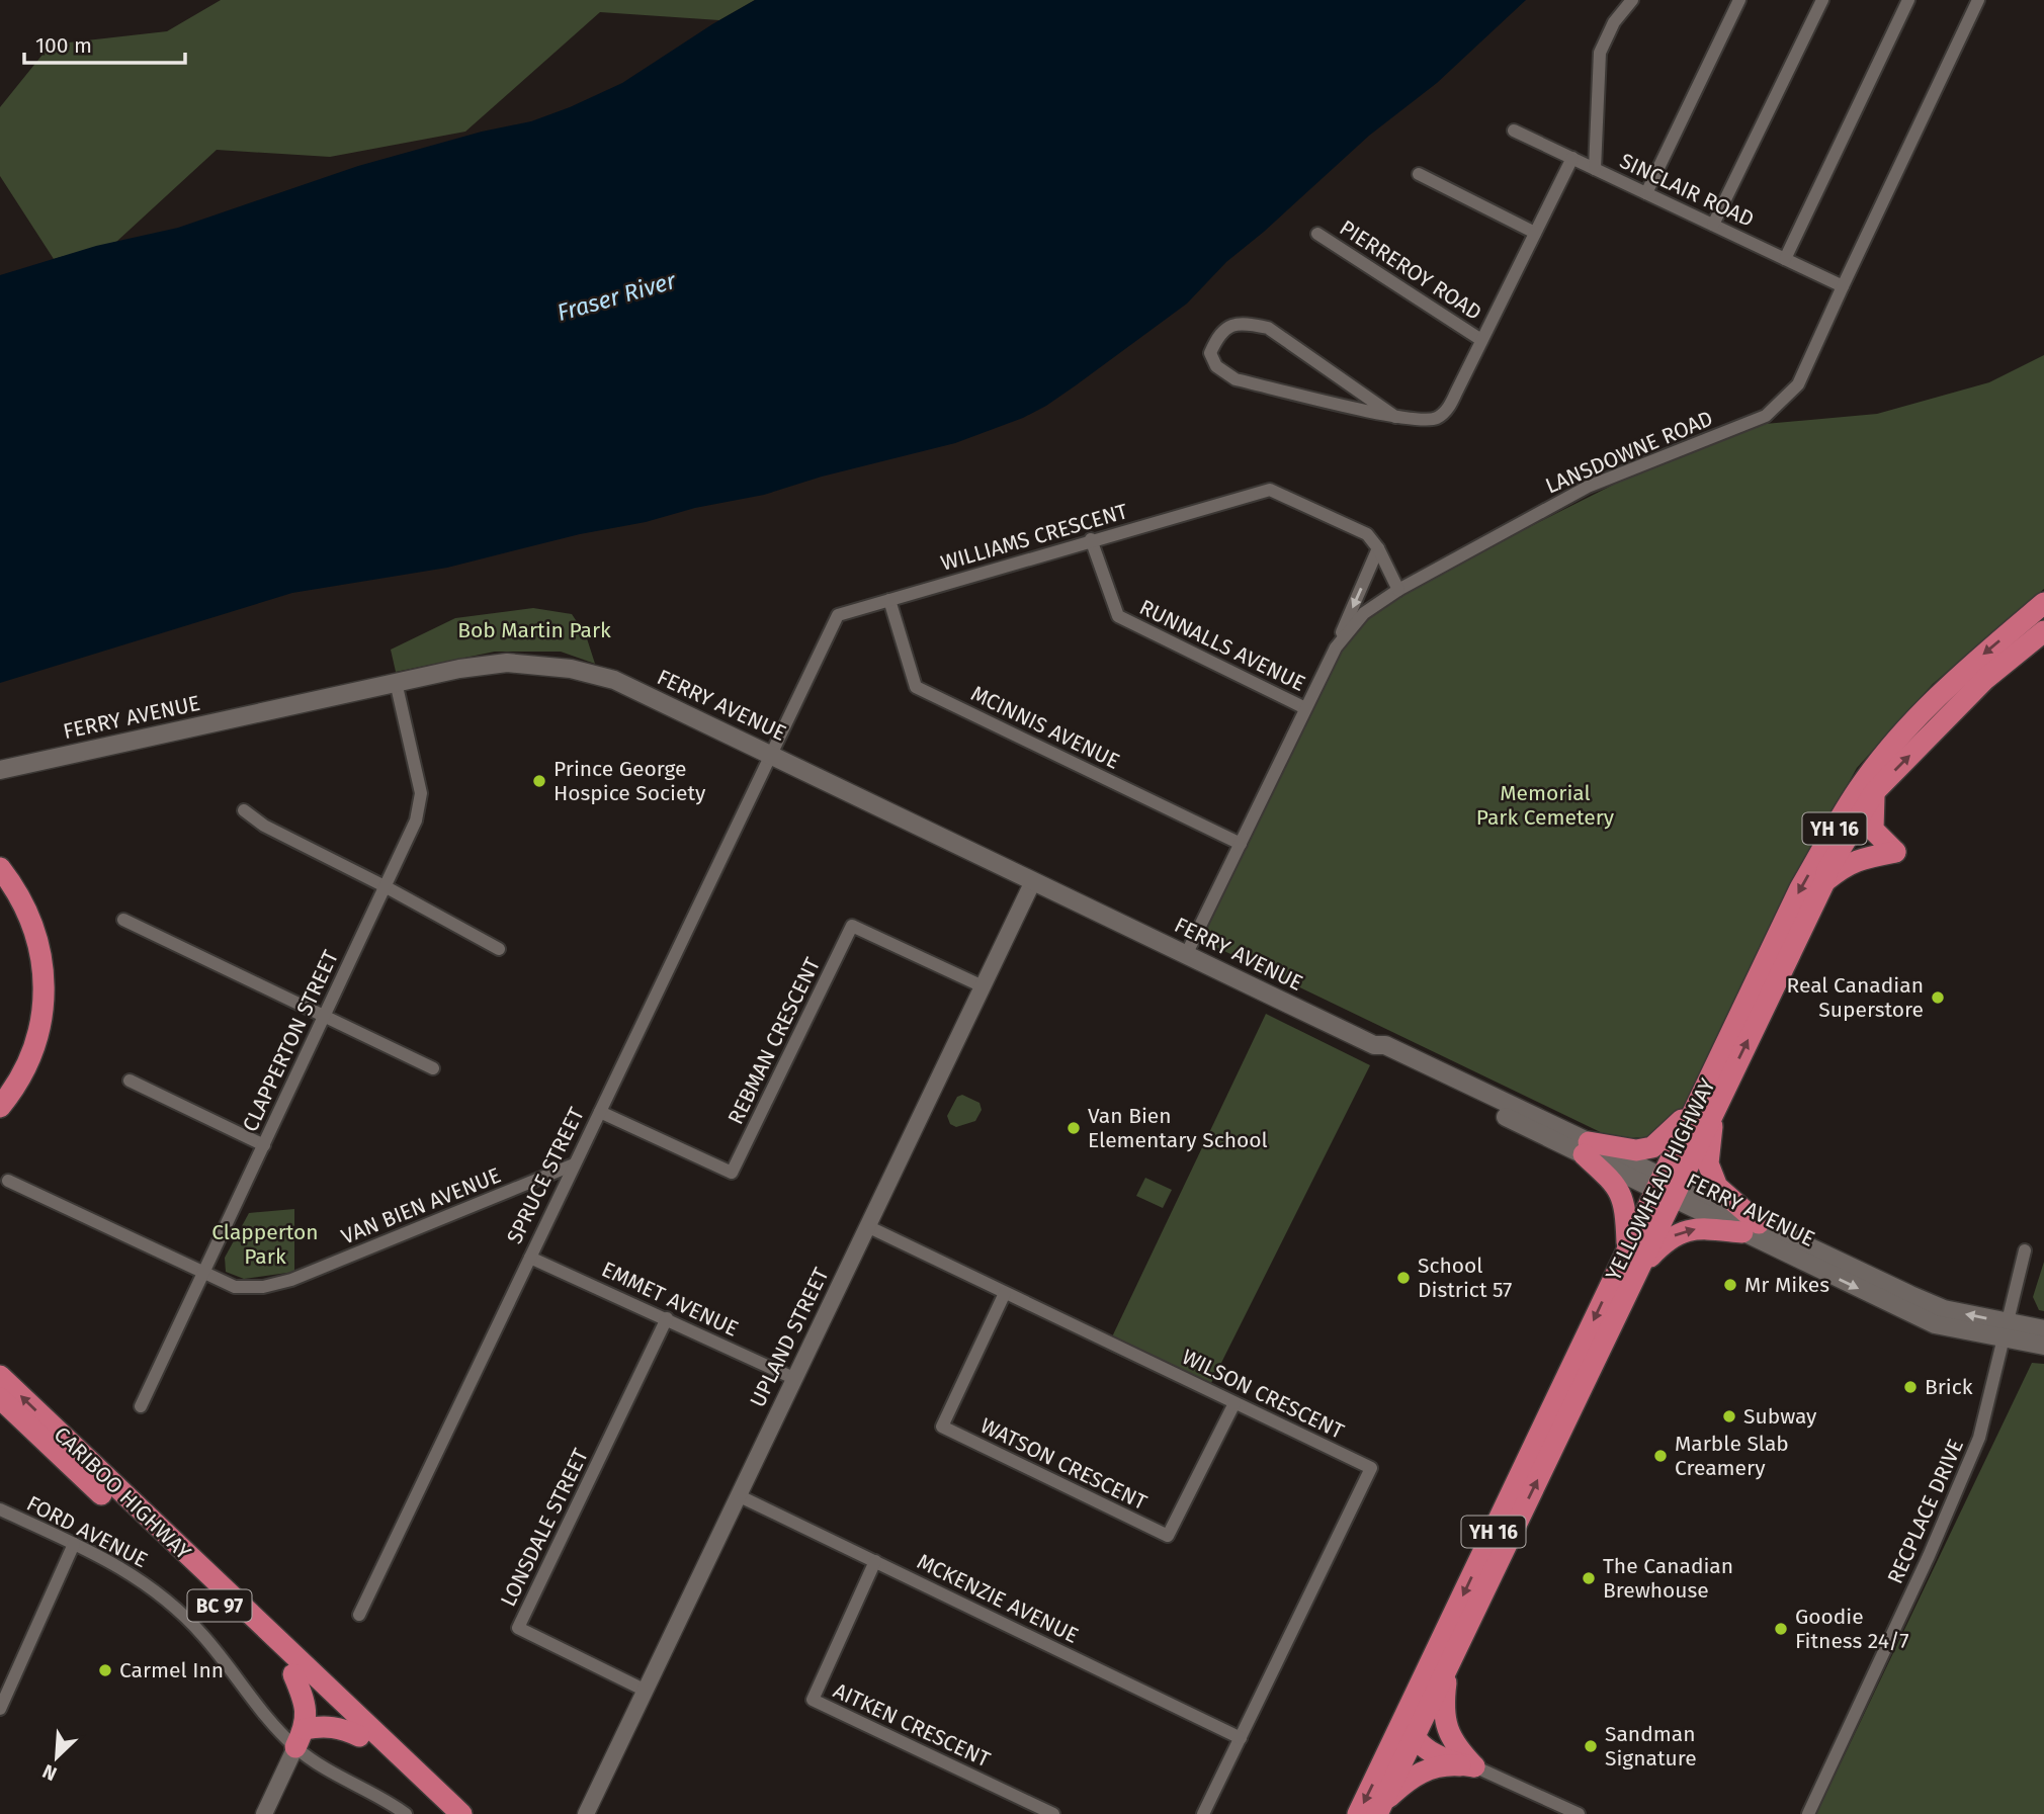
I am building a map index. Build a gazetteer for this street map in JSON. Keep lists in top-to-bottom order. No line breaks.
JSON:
{"streets":{"highway":["YH 16","YELLOWHEAD HIGHWAY","CARIBOO HIGHWAY","BC 97"],"main road":["FERRY AVENUE"],"street":["SINCLAIR ROAD","PIERREROY ROAD","LANSDOWNE ROAD","WILLIAMS CRESCENT","RUNNALLS AVENUE","MCINNIS AVENUE","CLAPPERTON STREET","REBMAN CRESCENT","SPRUCE STREET","VAN BIEN AVENUE","EMMET AVENUE","UPLAND STREET","WILSON CRESCENT","WATSON CRESCENT","RECPLACE DRIVE","LONSDALE STREET","FORD AVENUE","MCKENZIE AVENUE","AITKEN CRESCENT"]},"crossings":[["SINCLAIR ROAD","PIERREROY ROAD"],["SINCLAIR ROAD","LANSDOWNE ROAD"],["LANSDOWNE ROAD","WILLIAMS CRESCENT"],["LANSDOWNE ROAD","RUNNALLS AVENUE"],["LANSDOWNE ROAD","FERRY AVENUE"],["LANSDOWNE ROAD","MCINNIS AVENUE"],["WILLIAMS CRESCENT","RUNNALLS AVENUE"],["WILLIAMS CRESCENT","FERRY AVENUE"],["WILLIAMS CRESCENT","MCINNIS AVENUE"],["WILLIAMS CRESCENT","SPRUCE STREET"],["FERRY AVENUE","CLAPPERTON STREET"],["FERRY AVENUE","SPRUCE STREET"],["FERRY AVENUE","YELLOWHEAD HIGHWAY"],["FERRY AVENUE","UPLAND STREET"],["FERRY AVENUE","RECPLACE DRIVE"],["CLAPPERTON STREET","VAN BIEN AVENUE"],["REBMAN CRESCENT","SPRUCE STREET"],["REBMAN CRESCENT","UPLAND STREET"],["SPRUCE STREET","VAN BIEN AVENUE"],["SPRUCE STREET","EMMET AVENUE"],["EMMET AVENUE","UPLAND STREET"],["EMMET AVENUE","LONSDALE STREET"],["UPLAND STREET","WILSON CRESCENT"],["UPLAND STREET","LONSDALE STREET"],["UPLAND STREET","MCKENZIE AVENUE"],["WILSON CRESCENT","WATSON CRESCENT"],["WILSON CRESCENT","MCKENZIE AVENUE"],["MCKENZIE AVENUE","AITKEN CRESCENT"]],"water":["Fraser River"],"parks":["Bob Martin Park","Memorial Park Cemetery","Clapperton Park"],"places":["Prince George Hospice Society","Real Canadian Superstore","Van Bien Elementary School","School District 57","Mr Mikes","Brick","Subway","Marble Slab Creamery","The Canadian Brewhouse","Goodie Fitness 24/7","Carmel Inn","Sandman Signature"],"scale_bar":"100 m","north":"bottom left"}
